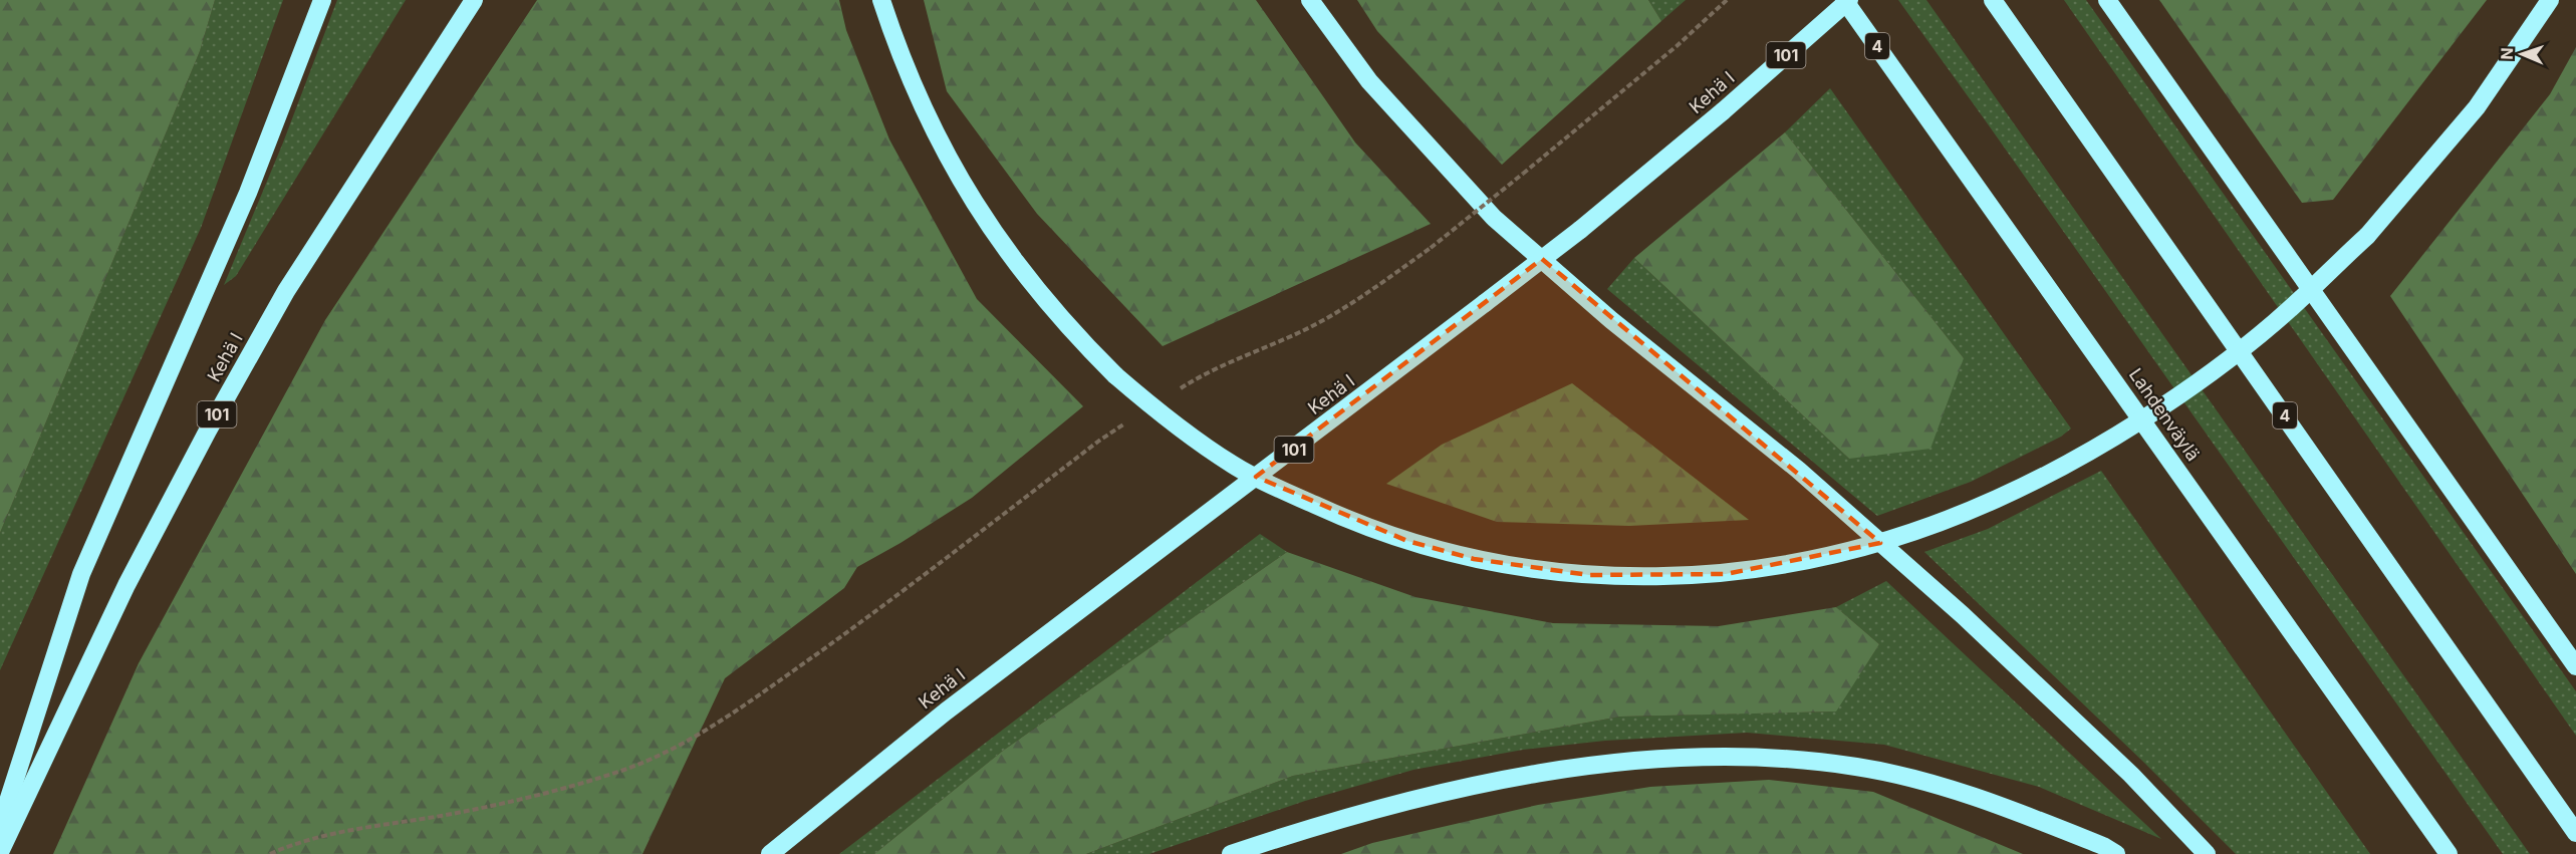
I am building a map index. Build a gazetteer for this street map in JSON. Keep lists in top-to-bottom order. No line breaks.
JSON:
{"streets":{"highway":["4","101","Kehä I","Lahdenväylä"]},"north":"left"}
